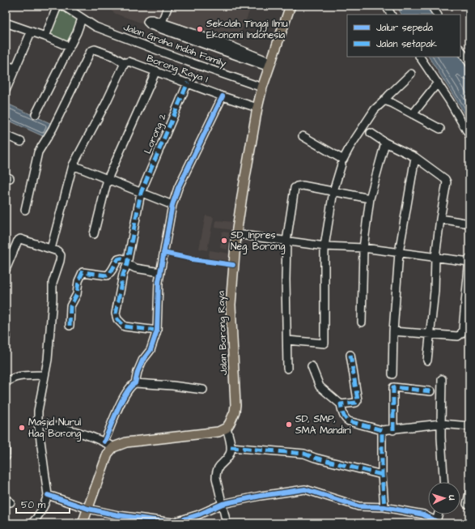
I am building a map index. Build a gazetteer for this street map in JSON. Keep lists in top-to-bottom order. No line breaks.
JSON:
{"streets":{"main road":["Jalan Borong Raya"],"street":["Jalan Graha Indah Family","Borong Raya 1","Lorong 2"]},"crossings":[["Jalan Graha Indah Family","Jalan Borong Raya"],["Borong Raya 1","Lorong 2"],["Borong Raya 1","Jalan Borong Raya"]],"places":["Sekolah Tinggi Ilmu Ekonomi Indonesia","SD. Inpres Neg. Borong","SD, SMP, SMA Mandiri","Masjid Nurul Haq Borong"],"legend":["Jalur sepeda","Jalan setapak"],"scale_bar":"50 m","north":"right"}
